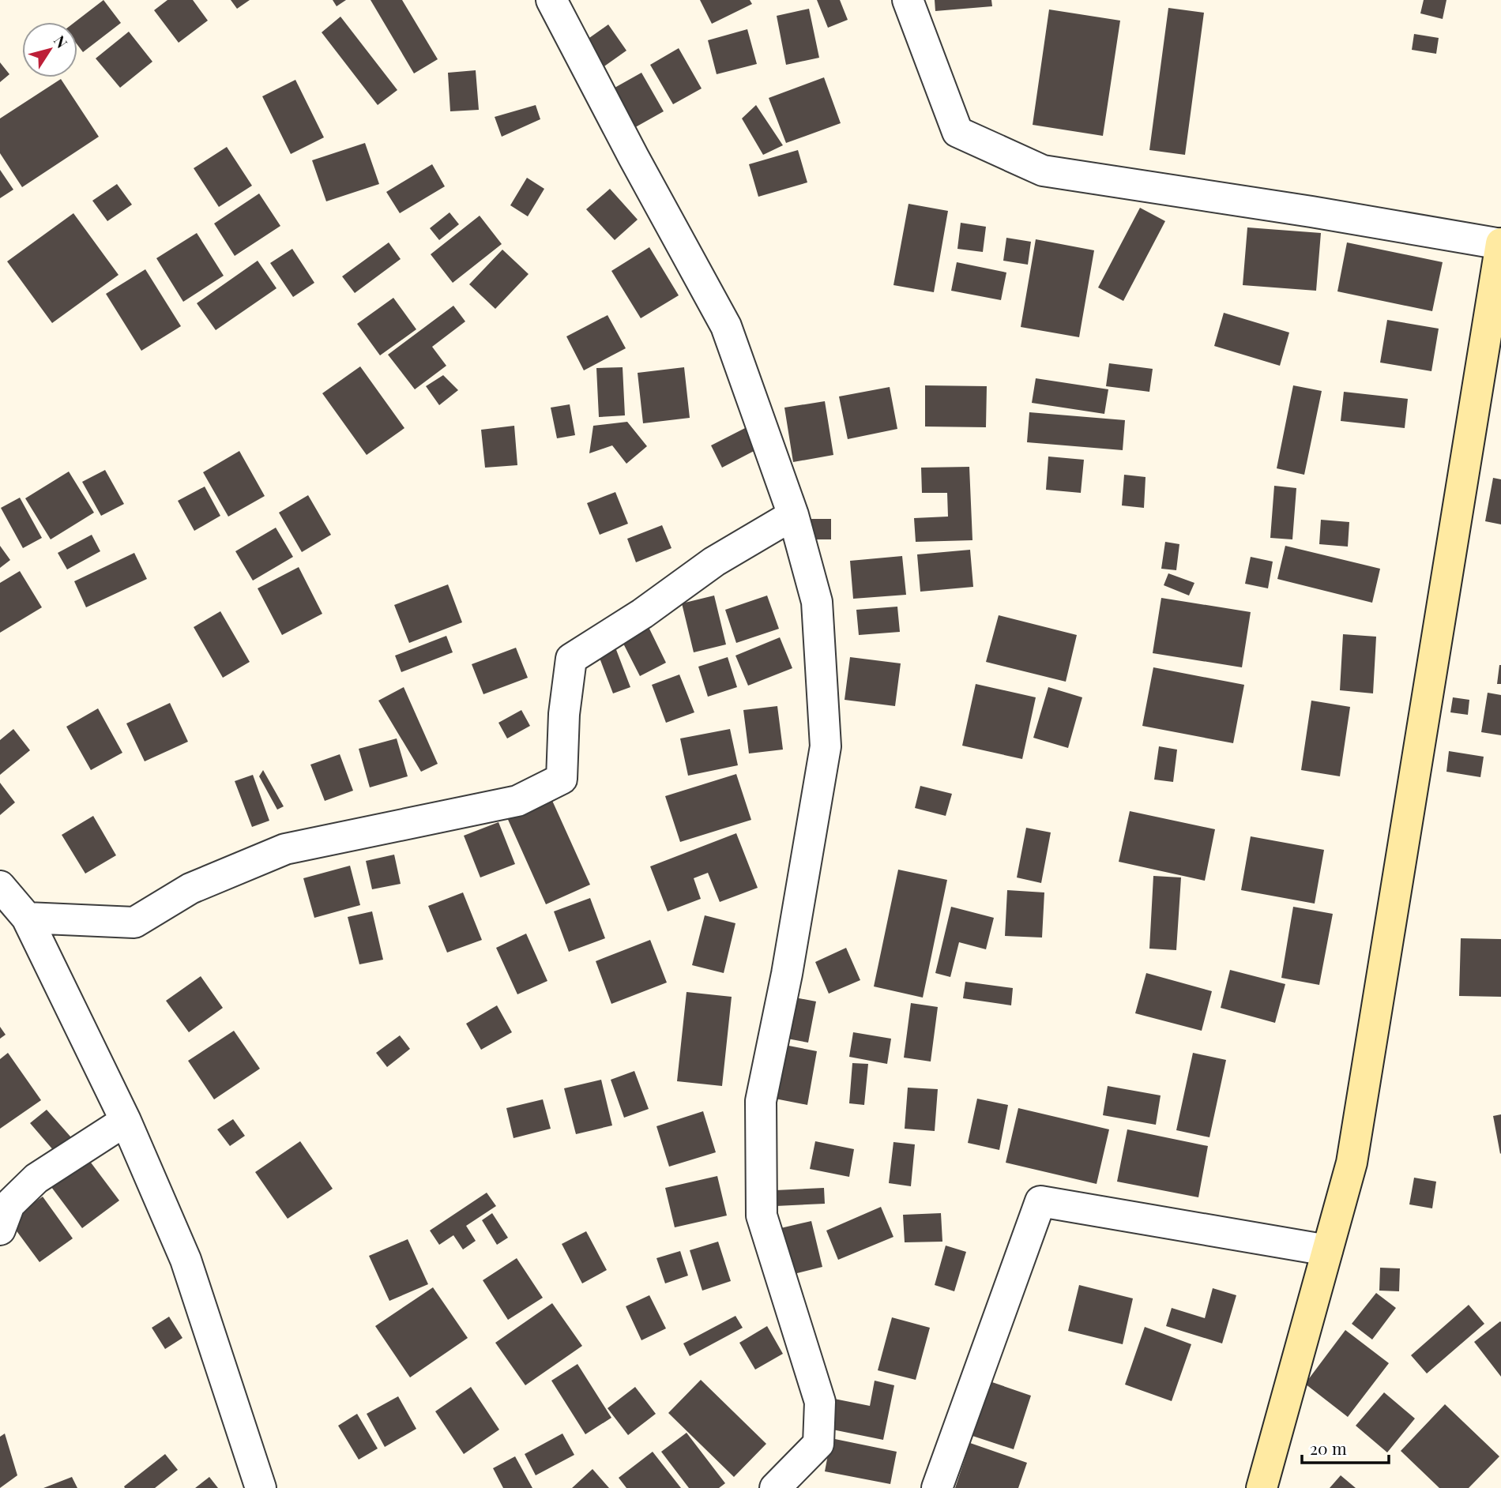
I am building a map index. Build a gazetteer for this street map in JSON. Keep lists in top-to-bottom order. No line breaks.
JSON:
{"scale_bar":"20 m","north":"top right"}
